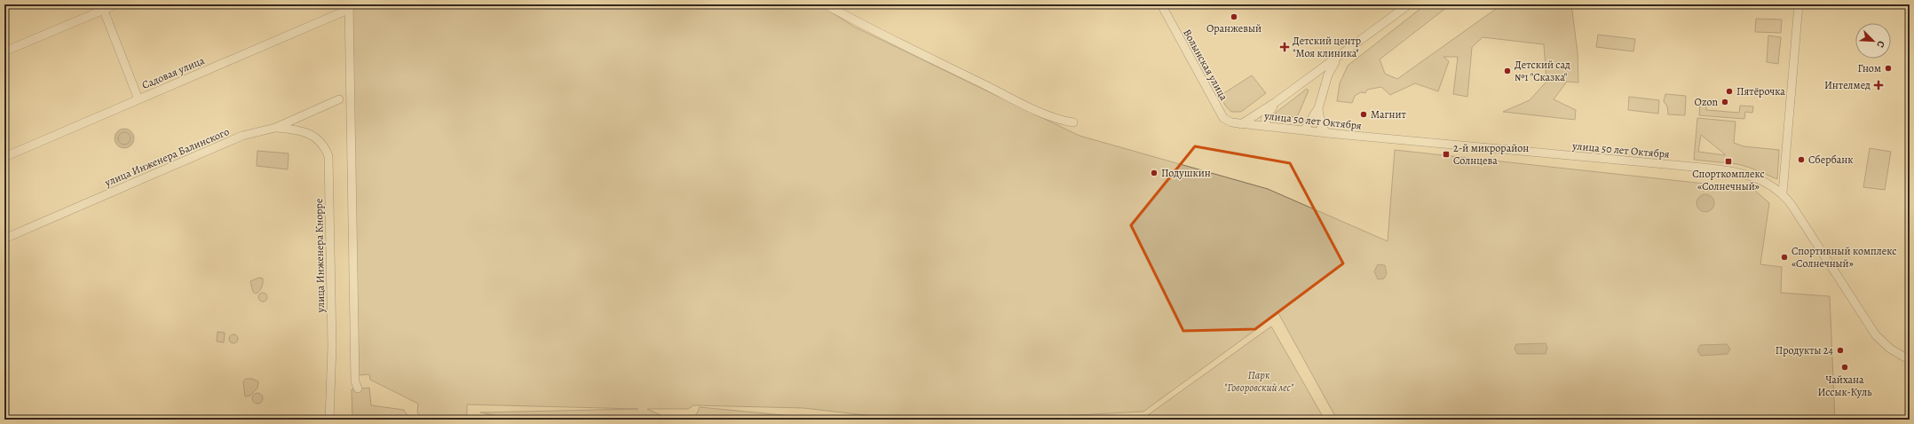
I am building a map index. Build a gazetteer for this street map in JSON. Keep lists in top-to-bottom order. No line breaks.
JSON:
{"streets":{"street":["Волынская улица","Садовая улица","улица 50 лет Октября","улица Инженера Балинского","улица Инженера Кнорре"]},"crossings":[["Волынская улица","улица 50 лет Октября"],["улица Инженера Балинского","улица Инженера Кнорре"]],"parks":["Парк \"Говоровский лес\""],"places":{"other":["Оранжевый","Гном","Детский сад №1 \"Сказка\"","Пятёрочка","Ozon","Магнит","Сбербанк","Подушкин","Спортивный комплекс «Солнечный»","Продукты 24","Чайхана Иссык-Куль"],"health":["Детский центр \"Моя клиника\"","Интелмед"],"transit":["2-й микрорайон Солнцева","Спорткомплекс «Солнечный»"]},"north":"bottom right"}
